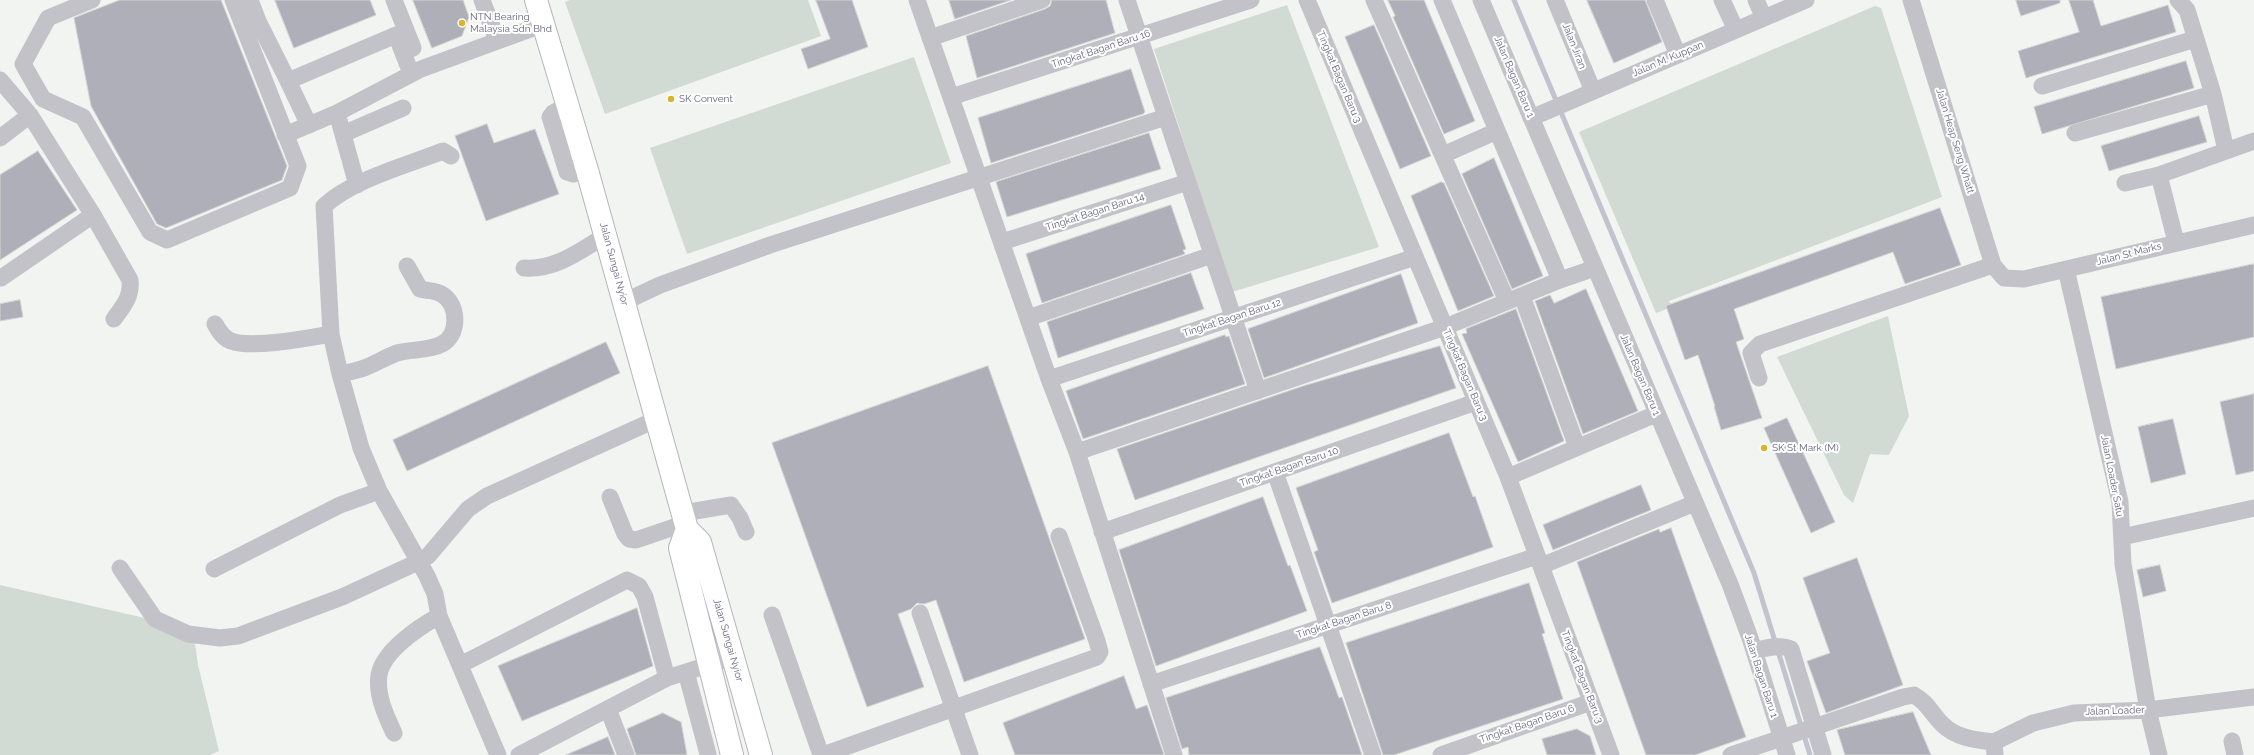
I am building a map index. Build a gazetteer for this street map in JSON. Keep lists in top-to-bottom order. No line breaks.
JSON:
{"streets":{"main road":["Jalan Sungai Nyior"],"street":["Jalan Jiran","Tingkat Bagan Baru 16","Jalan M. Kuppan","Tingkat Bagan Baru 3","Jalan Bagan Baru 1","Jalan Heap Seng Whatt","Tingkat Bagan Baru 14","Jalan St Marks","Tingkat Bagan Baru 12","Tingkat Bagan Baru 10","Jalan Loader Satu","Tingkat Bagan Baru 8","Jalan Loader","Tingkat Bagan Baru 6"]},"crossings":[["Jalan Jiran","Jalan M. Kuppan"],["Jalan M. Kuppan","Jalan Bagan Baru 1"],["Tingkat Bagan Baru 3","Tingkat Bagan Baru 12"],["Tingkat Bagan Baru 3","Tingkat Bagan Baru 10"],["Tingkat Bagan Baru 3","Tingkat Bagan Baru 8"],["Tingkat Bagan Baru 3","Tingkat Bagan Baru 6"],["Jalan Bagan Baru 1","Tingkat Bagan Baru 8"],["Jalan Heap Seng Whatt","Jalan St Marks"],["Jalan St Marks","Jalan Loader Satu"],["Jalan Loader Satu","Jalan Loader"]],"places":["NTN Bearing Malaysia Sdn Bhd","SK Convent","SK St Mark (M)"]}
